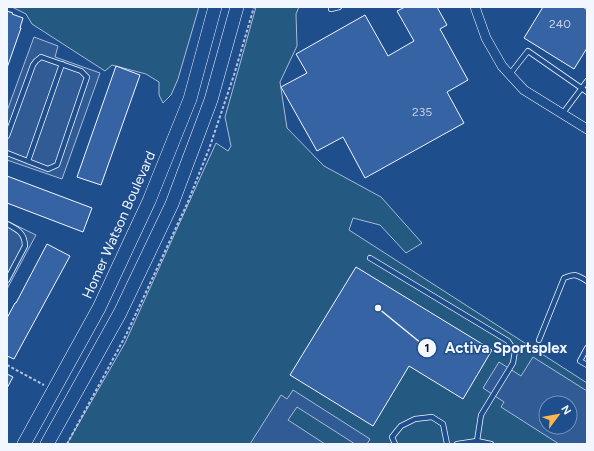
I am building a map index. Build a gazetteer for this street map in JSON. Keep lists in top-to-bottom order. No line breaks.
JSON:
{"streets":{"main road":["Homer Watson Boulevard"]},"places":["Activa Sportsplex"],"house_numbers":["240","235"],"north":"top right"}
